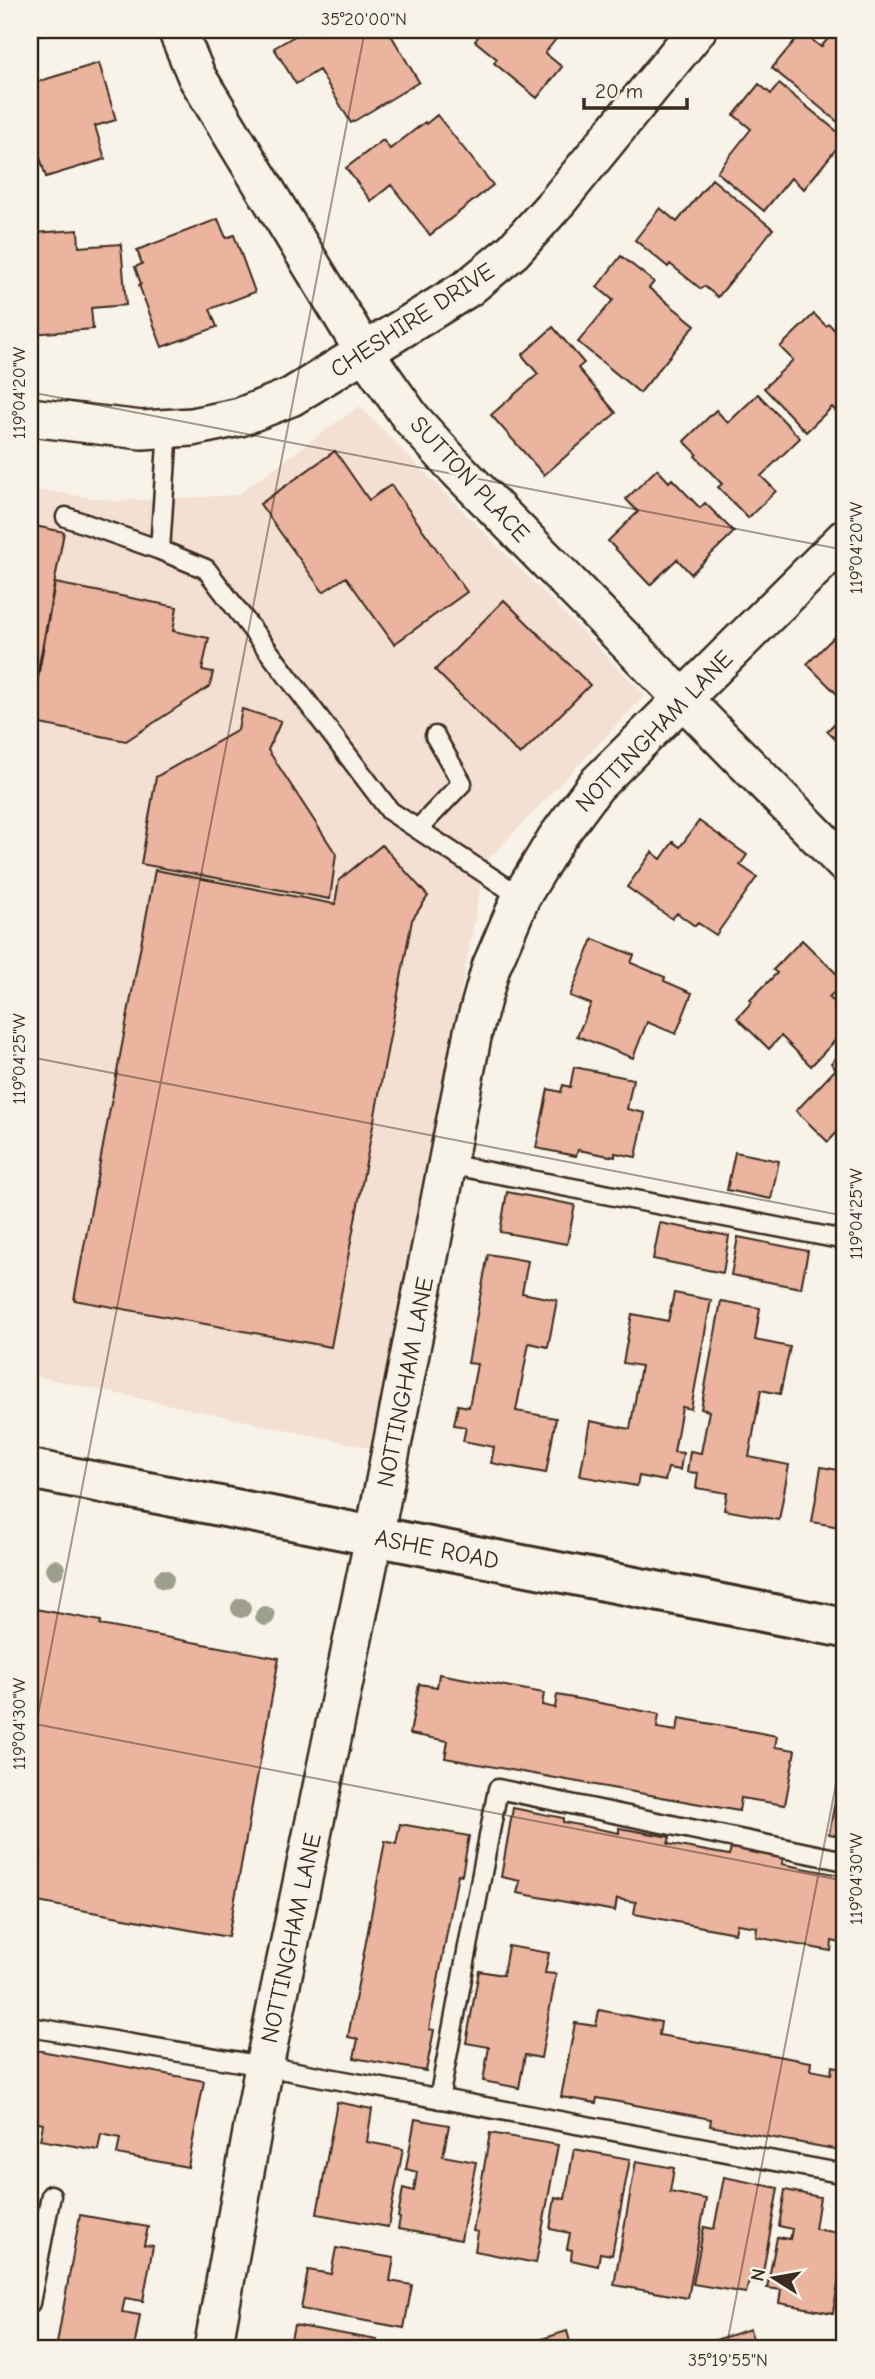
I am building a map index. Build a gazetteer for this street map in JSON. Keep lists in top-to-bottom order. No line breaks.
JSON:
{"streets":{"street":["CHESHIRE DRIVE","SUTTON PLACE","NOTTINGHAM LANE","ASHE ROAD"]},"crossings":[["CHESHIRE DRIVE","SUTTON PLACE"],["SUTTON PLACE","NOTTINGHAM LANE"],["NOTTINGHAM LANE","ASHE ROAD"]],"scale_bar":"20 m","north":"left","coordinates":["35°20'00\"N","119°04'20\"W","119°04'25\"W","119°04'30\"W","35°19'55\"N"]}
